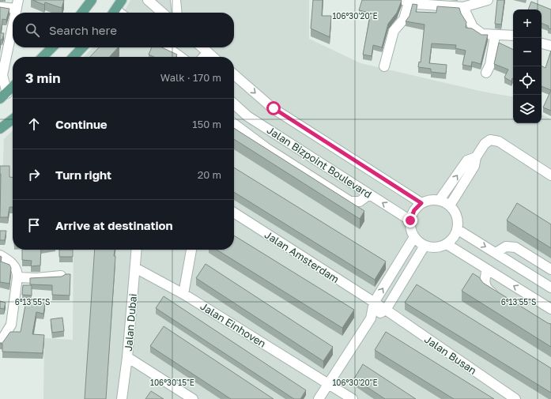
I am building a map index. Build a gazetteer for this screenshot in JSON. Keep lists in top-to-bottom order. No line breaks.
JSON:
{"streets":{"street":["Jalan Bizpoint Boulevard","Jalan Amsterdam","Jalan Dubai","Jalan Einhoven","Jalan Busan"]},"crossings":[["Jalan Amsterdam","Jalan Busan"],["Jalan Dubai","Jalan Einhoven"]],"page":{"map_buttons":["+","−"],"search":"Search here","heading":["3 min","Walk · 170 m"],"list":[["Continue","150 m"],["Turn right","20 m"],"Arrive at destination"]},"coordinates":["106°30'20\"E","6°13'55\"S","106°30'15\"E"]}
